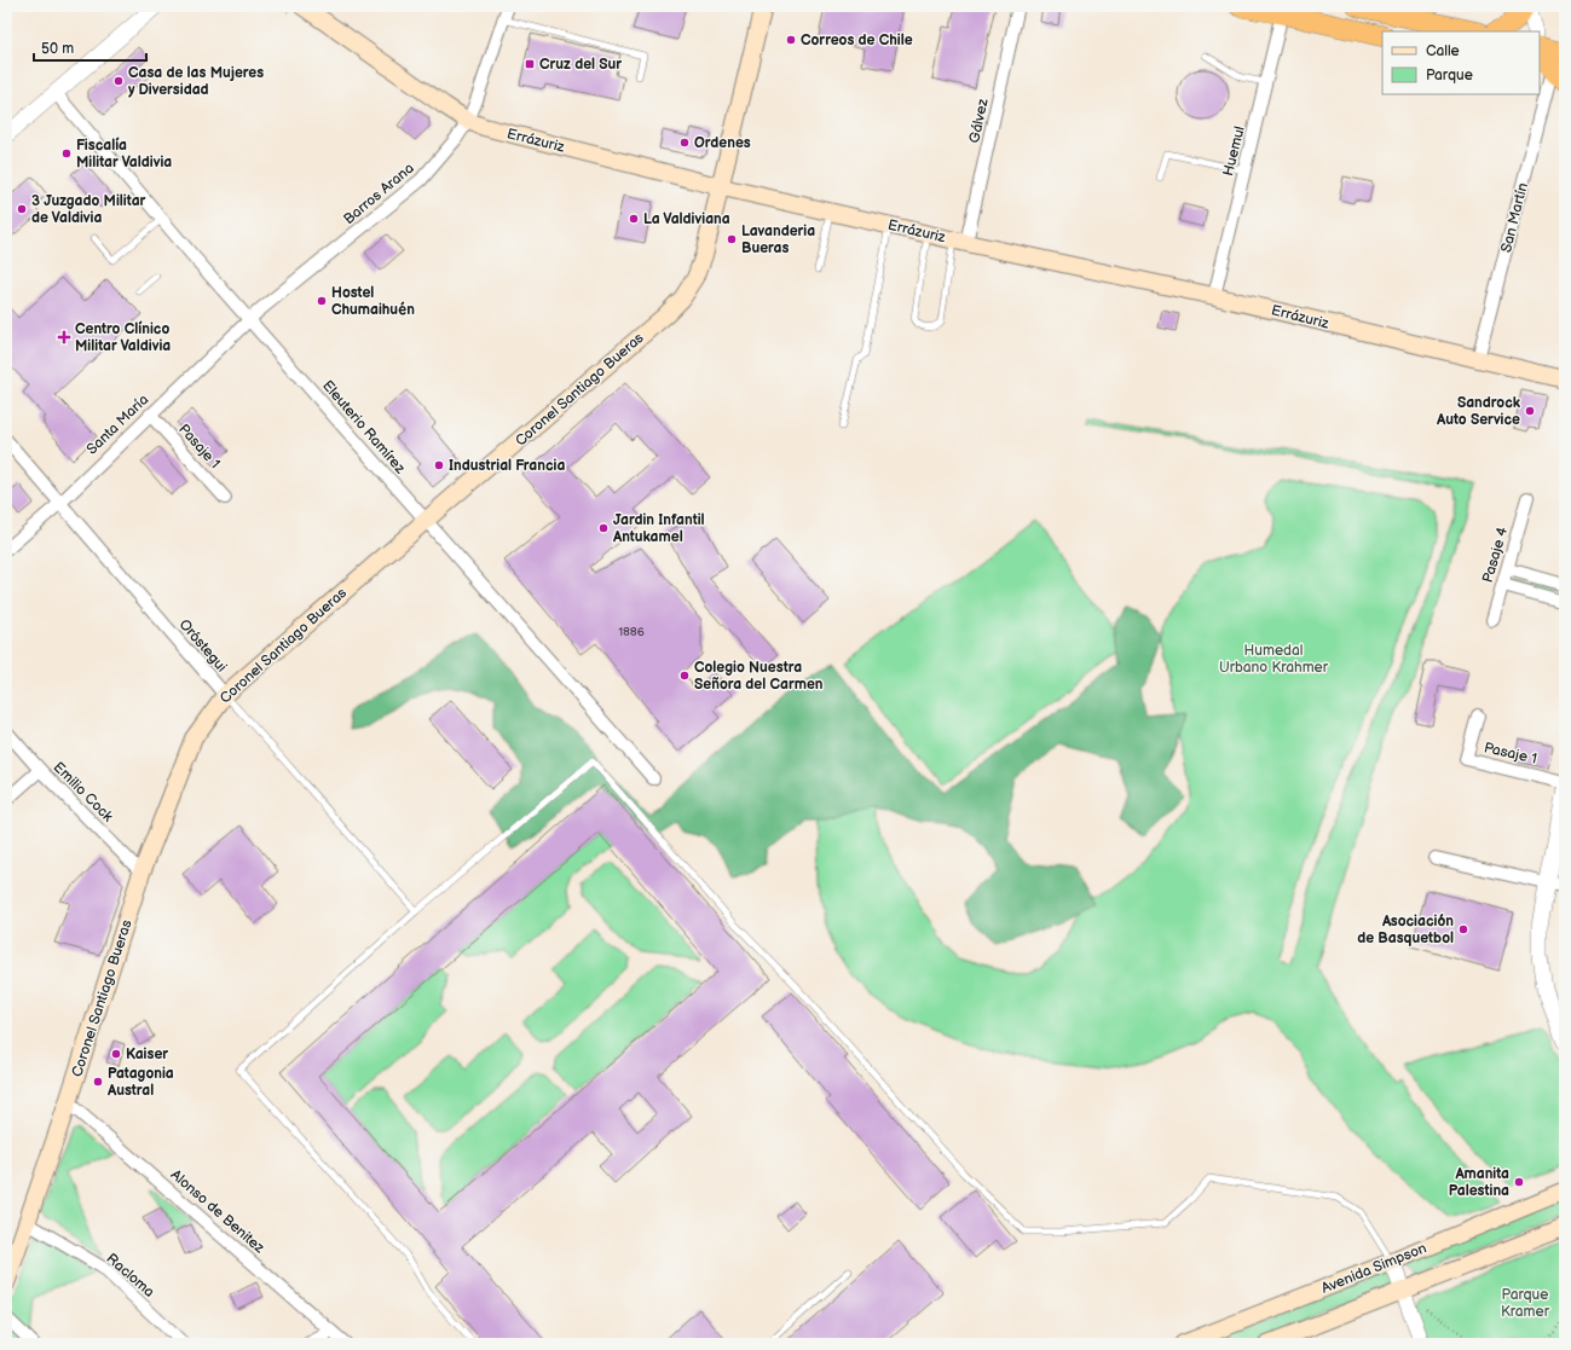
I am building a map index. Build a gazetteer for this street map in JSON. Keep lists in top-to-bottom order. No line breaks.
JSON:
{"streets":{"main road":["Errázuriz","Coronel Santiago Bueras","Avenida Simpson"],"street":["Gálvez","Huemul","Barros Arana","San Martín","Santa María","Eleuterio Ramírez","Pasaje 1","Pasaje 4","Oróstegui","Emilio Cock","Alonso de Benitez","Racloma"]},"crossings":[["Gálvez","Errázuriz"],["Errázuriz","Huemul"],["Errázuriz","Barros Arana"],["Errázuriz","San Martín"],["Errázuriz","Coronel Santiago Bueras"],["Barros Arana","Santa María"],["Barros Arana","Eleuterio Ramírez"],["Coronel Santiago Bueras","Eleuterio Ramírez"],["Coronel Santiago Bueras","Oróstegui"],["Coronel Santiago Bueras","Emilio Cock"],["Coronel Santiago Bueras","Alonso de Benitez"],["Coronel Santiago Bueras","Racloma"],["Santa María","Eleuterio Ramírez"],["Santa María","Pasaje 1"],["Santa María","Oróstegui"]],"parks":["Humedal Urbano Krahmer","Parque Kramer"],"places":{"other":["Correos de Chile","Casa de las Mujeres y Diversidad","Ordenes","Fiscalía Militar Valdivia","3 Juzgado Militar de Valdivia","La Valdiviana","Lavanderia Bueras","Hostel Chumaihuén","Sandrock Auto Service","Industrial Francia","Jardin Infantil Antukamel","Colegio Nuestra Señora del Carmen","Asociación de Basquetbol","Kaiser","Patagonia Austral","Amanita Palestina"],"transit":["Cruz del Sur"],"health":["Centro Clínico Militar Valdivia"]},"house_numbers":["1886"],"legend":["Calle","Parque"],"scale_bar":"50 m"}
